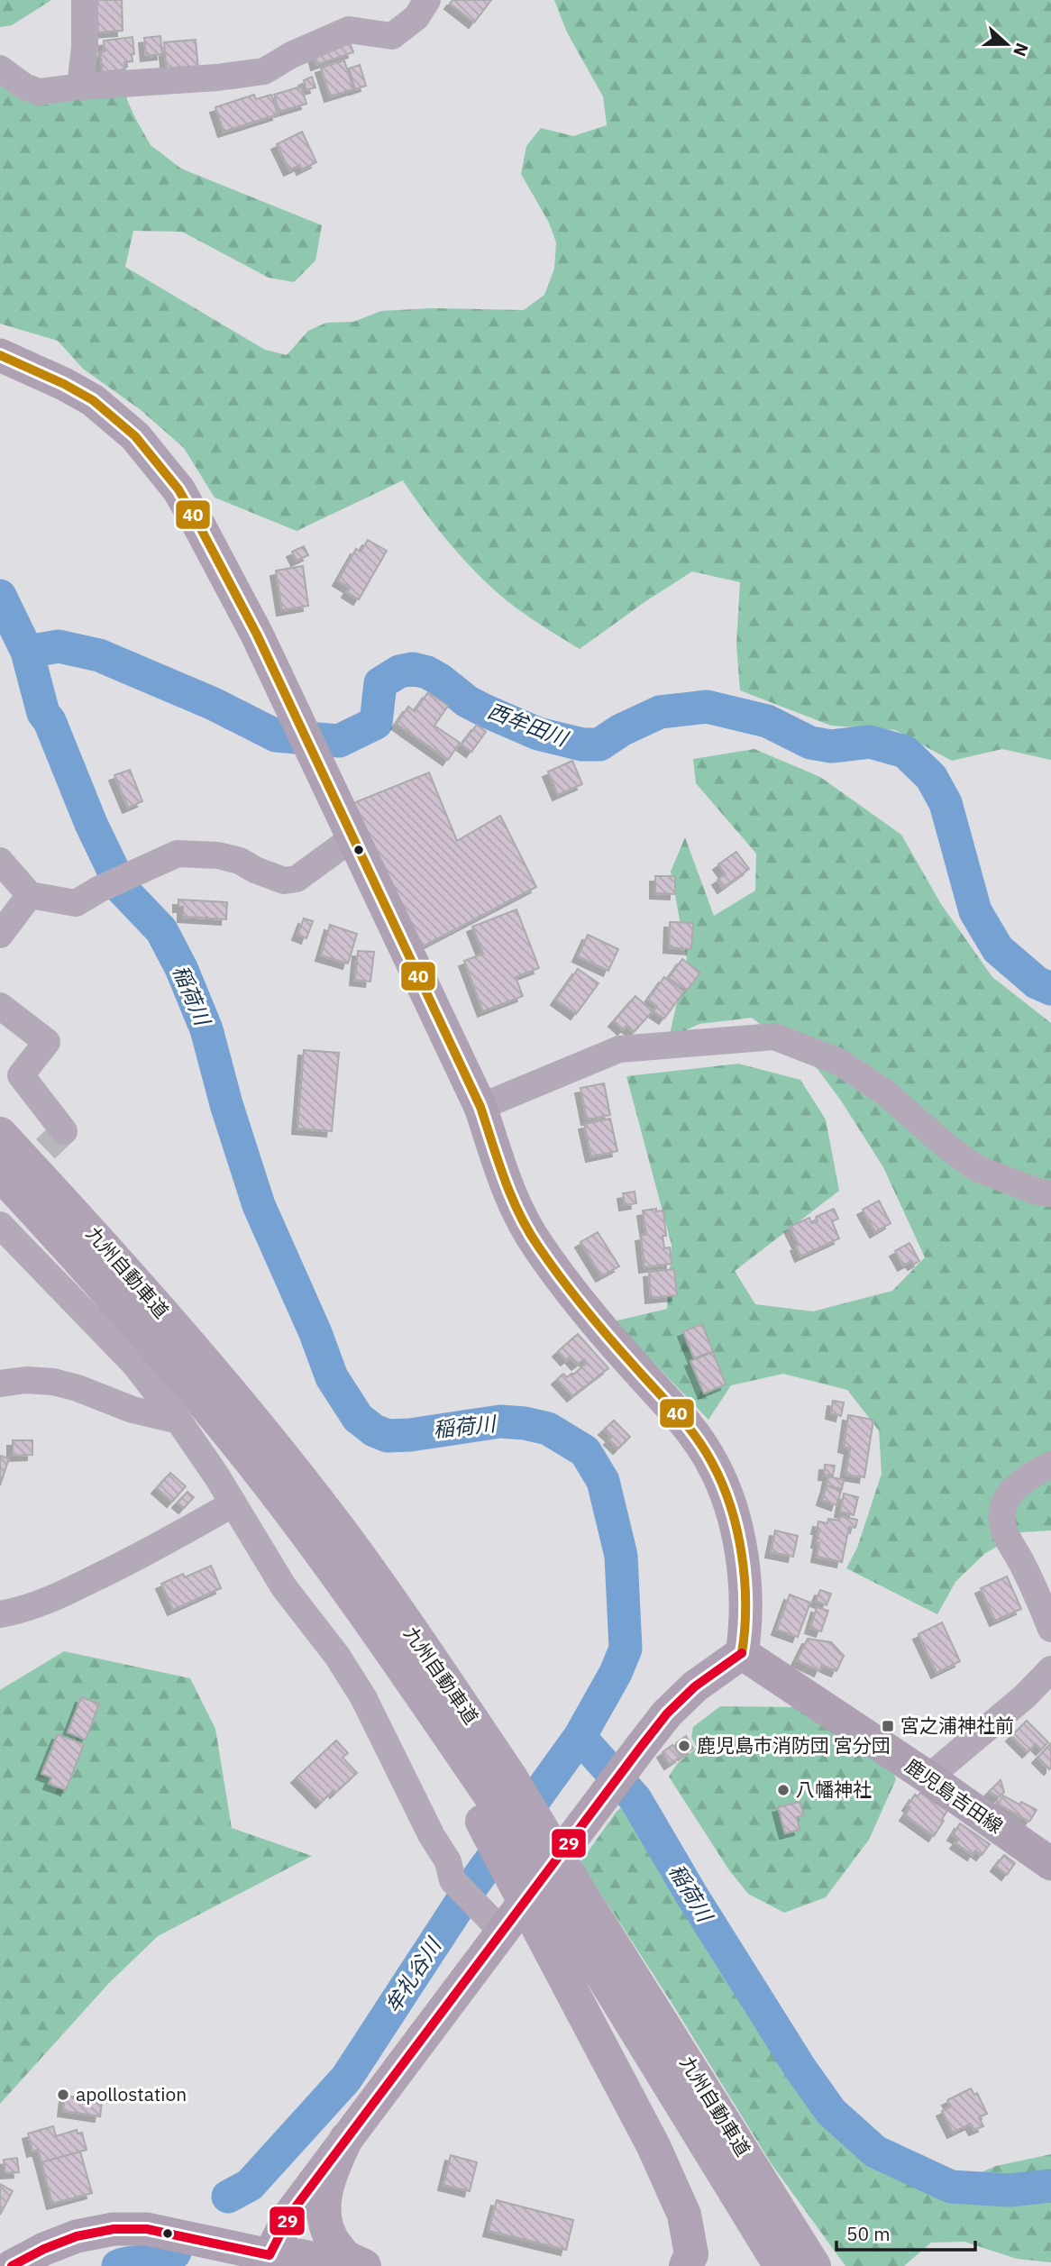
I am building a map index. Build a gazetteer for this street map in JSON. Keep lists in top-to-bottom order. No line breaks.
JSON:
{"streets":{"highway":["九州自動車道"],"main road":["鹿児島吉田線"]},"water":["西牟田川","稲荷川","牟礼谷川"],"places":{"transit":["宮之浦神社前"],"other":["鹿児島市消防団 宮分団","八幡神社","apollostation"]},"lines":["transit line 40","transit line 29"],"scale_bar":"50 m","north":"right"}
